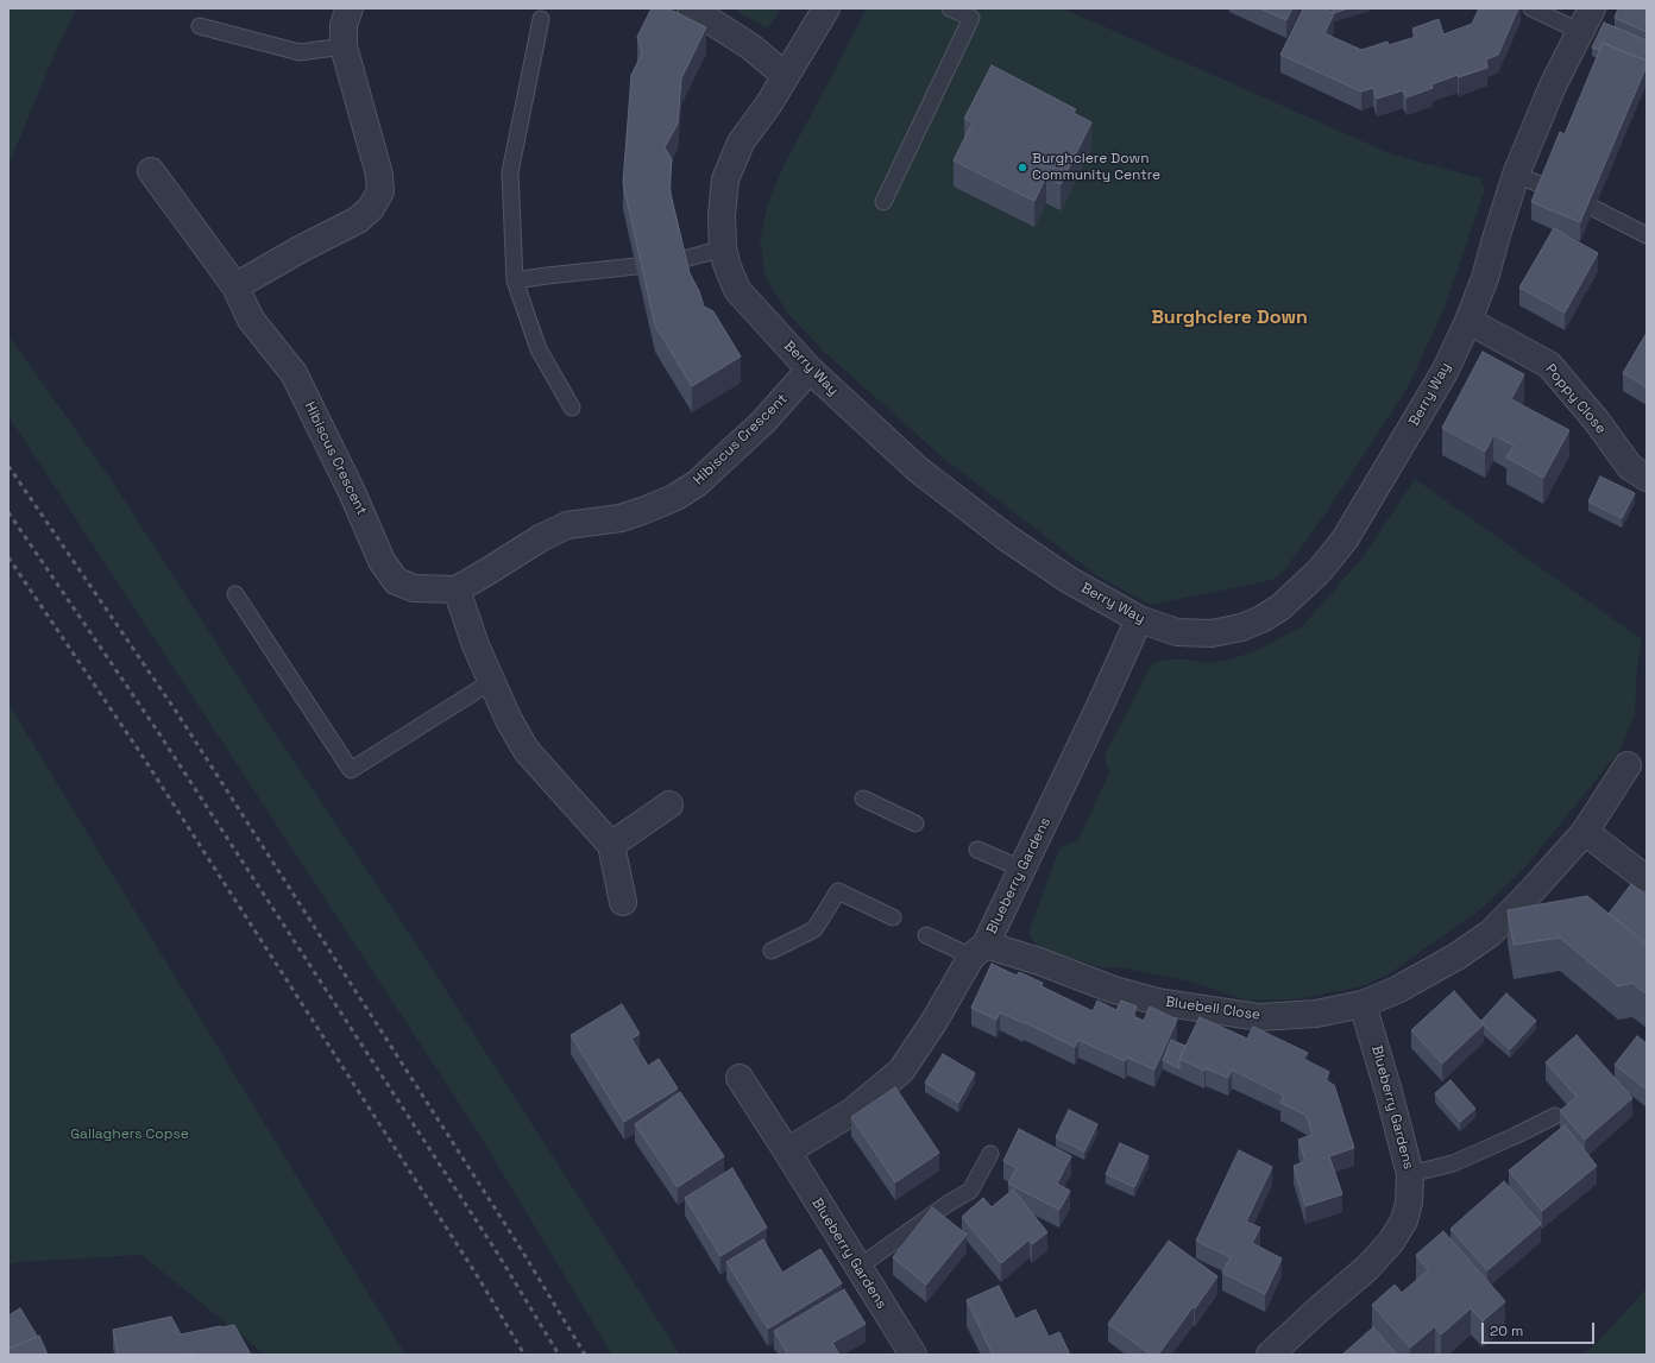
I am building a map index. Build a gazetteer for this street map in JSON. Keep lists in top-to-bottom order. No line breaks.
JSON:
{"streets":{"street":["Berry Way","Poppy Close","Hibiscus Crescent","Blueberry Gardens","Bluebell Close"]},"crossings":[["Berry Way","Poppy Close"],["Berry Way","Hibiscus Crescent"],["Berry Way","Blueberry Gardens"],["Blueberry Gardens","Bluebell Close"]],"districts":["Burghclere Down"],"parks":["Gallaghers Copse"],"places":["Burghclere Down Community Centre"],"scale_bar":"20 m"}
